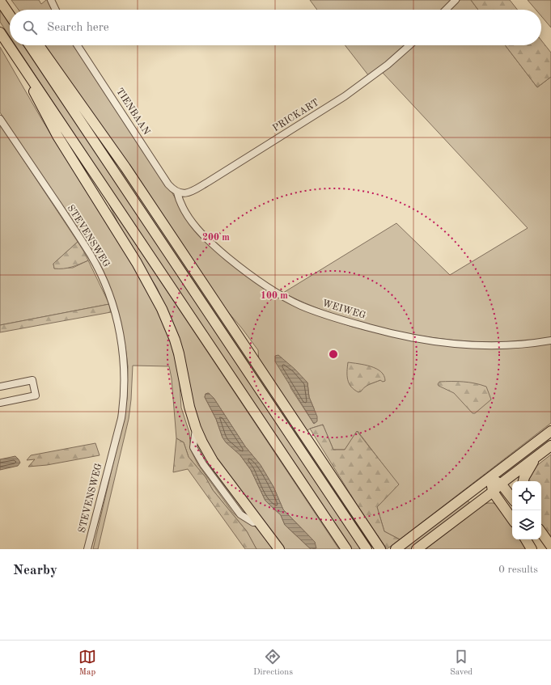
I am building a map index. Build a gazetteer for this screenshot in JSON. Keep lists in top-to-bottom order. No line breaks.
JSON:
{"streets":{"street":["TIENBAAN","PRICKART","STEVENSWEG","WEIWEG"]},"crossings":[["TIENBAAN","PRICKART"],["TIENBAAN","WEIWEG"],["PRICKART","WEIWEG"]],"page":{"search":"Search here","heading":["Nearby","0 results"],"nav":["Map","Directions","Saved"]},"rings":["200 m","100 m"]}
